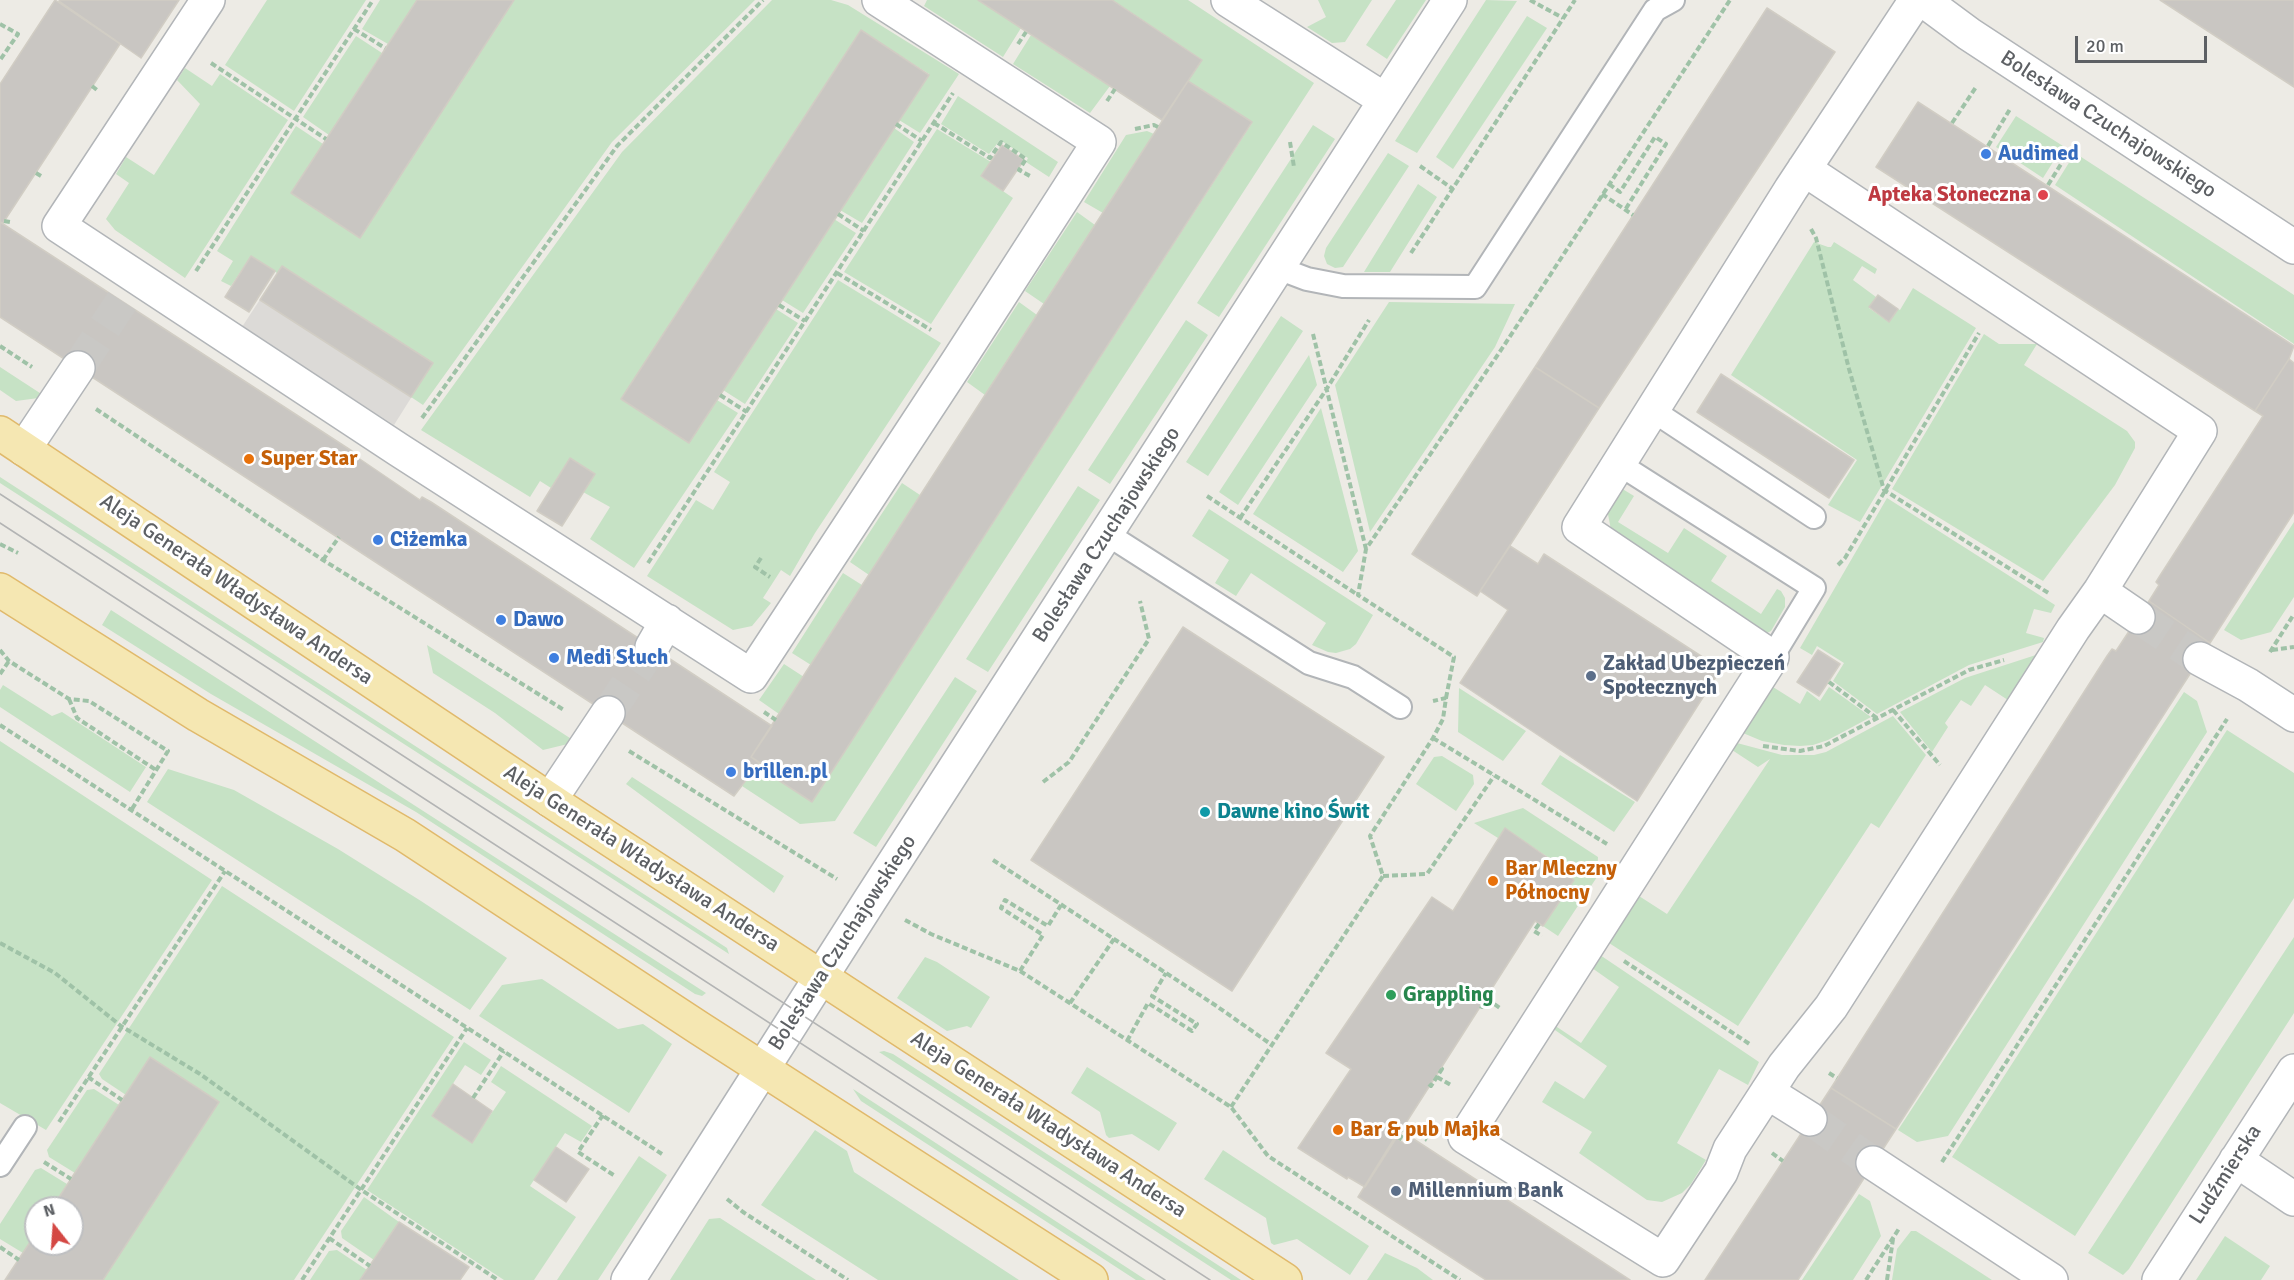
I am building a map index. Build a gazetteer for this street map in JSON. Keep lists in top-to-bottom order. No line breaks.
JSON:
{"streets":{"main road":["Aleja Generała Władysława Andersa"],"street":["Bolesława Czuchajowskiego","Ludźmierska"]},"crossings":[["Bolesława Czuchajowskiego","Aleja Generała Władysława Andersa"]],"places":["Audimed","Apteka Słoneczna","Super Star","Ciżemka","Dawo","Medi Słuch","Zakład Ubezpieczeń Społecznych","brillen.pl","Dawne kino Świt","Bar Mleczny Północny","Grappling","Bar & pub Majka","Millennium Bank"],"scale_bar":"20 m","north":"top"}
